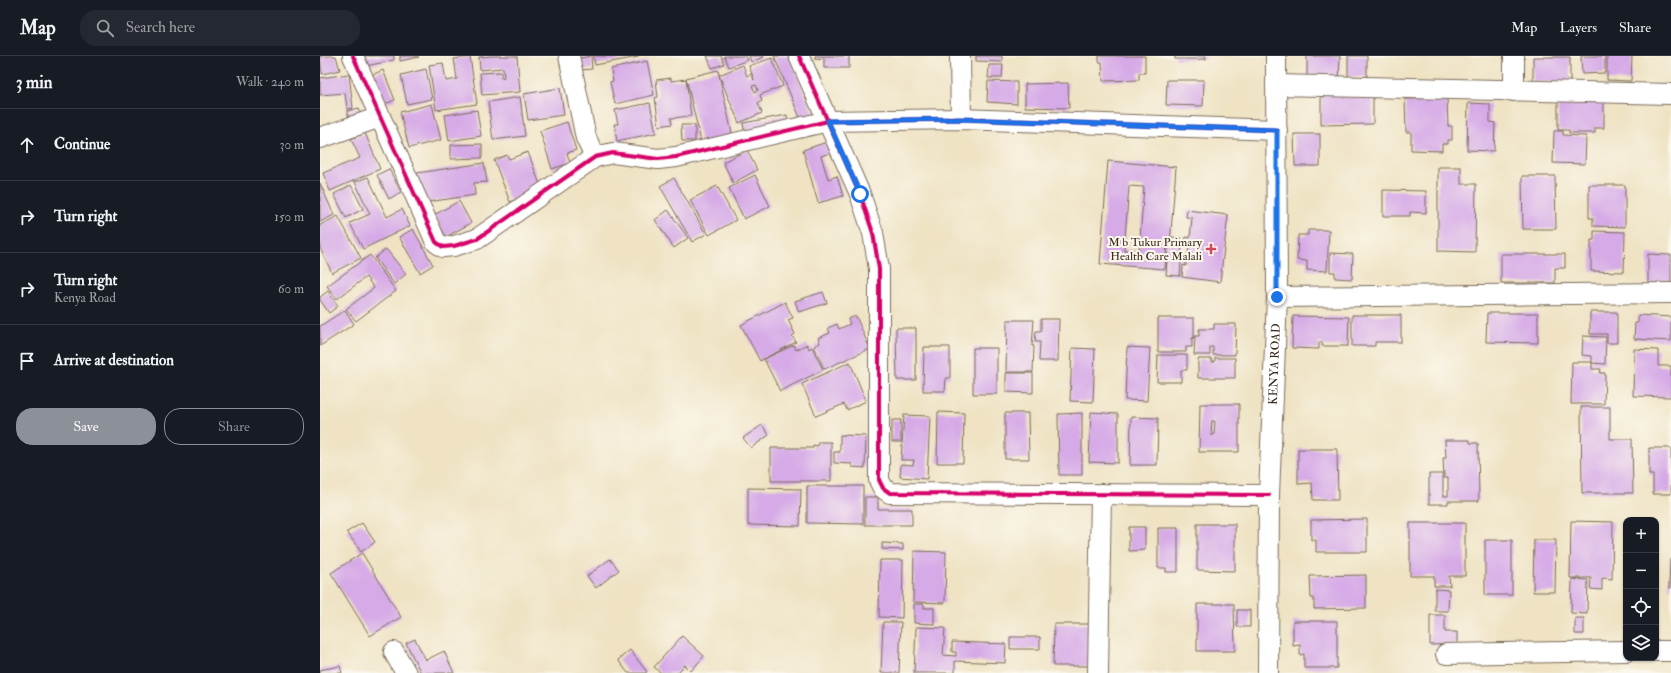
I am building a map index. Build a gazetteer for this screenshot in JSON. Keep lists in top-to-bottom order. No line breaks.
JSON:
{"streets":{"street":["KENYA ROAD"]},"places":{"health":["M b Tukur Primary Health Care Malali"]},"page":{"header":"Map","search":"Search here","nav":["Map","Layers","Share"],"heading":["3 min","Walk · 240 m"],"list":[["Continue","30 m"],["Turn right","150 m"],["Turn right","Kenya Road","60 m"],"Arrive at destination"],"buttons":["Save","Share"],"map_buttons":["+","−"]}}
